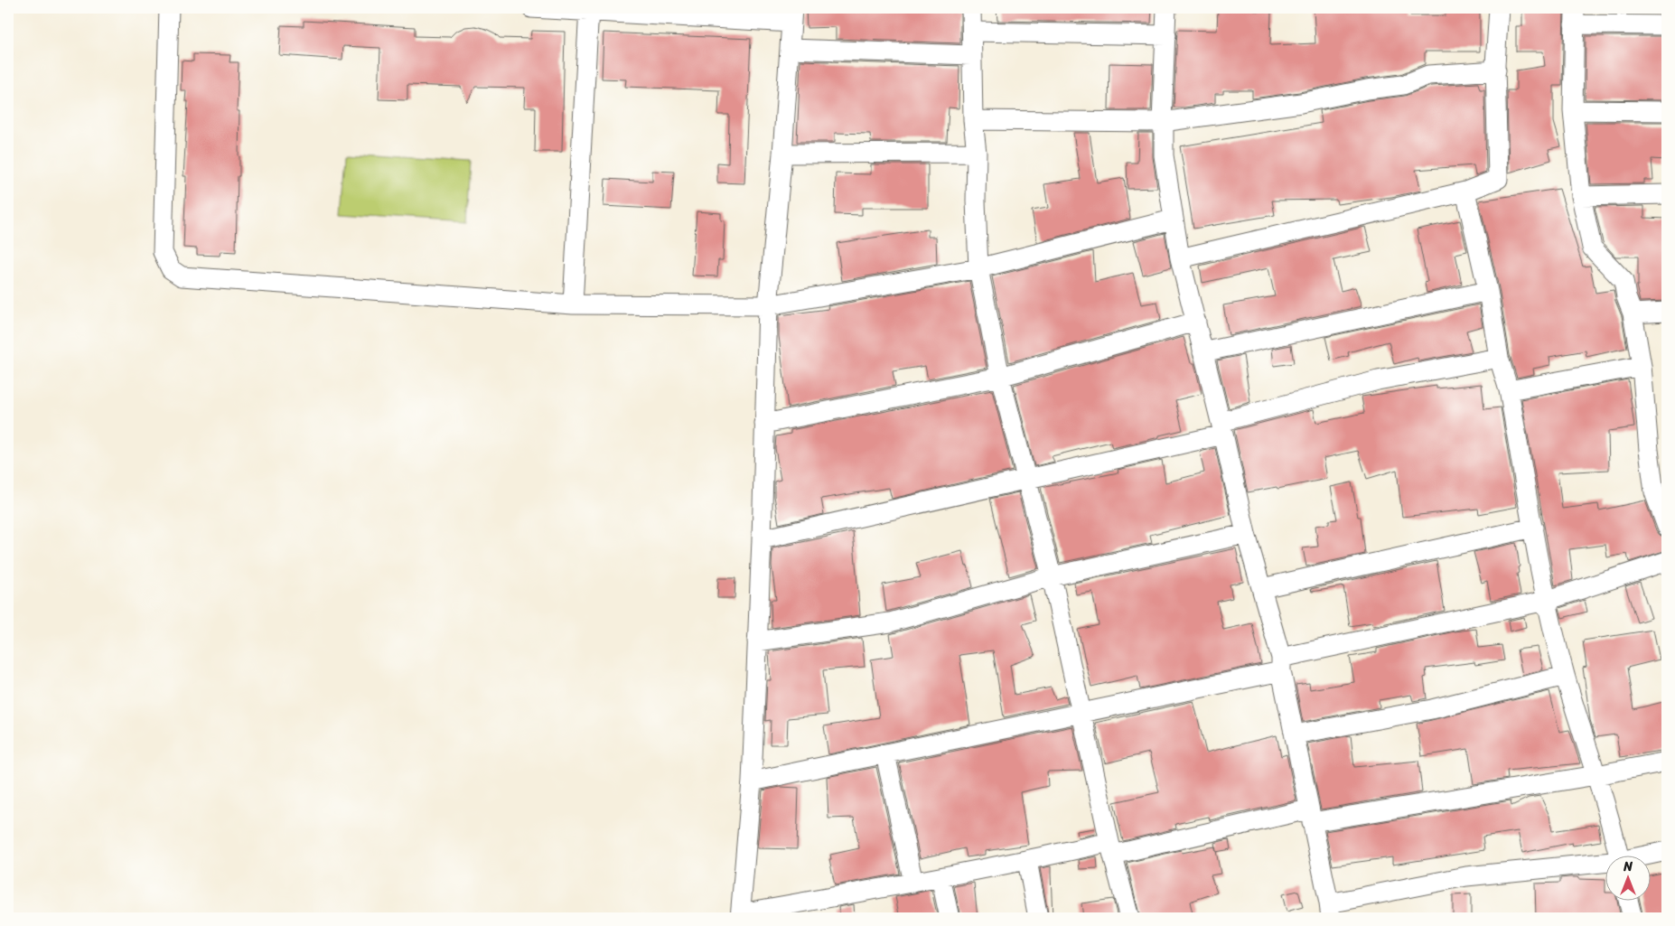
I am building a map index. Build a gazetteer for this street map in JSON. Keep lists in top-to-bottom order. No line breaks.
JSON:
{"north":"top"}
